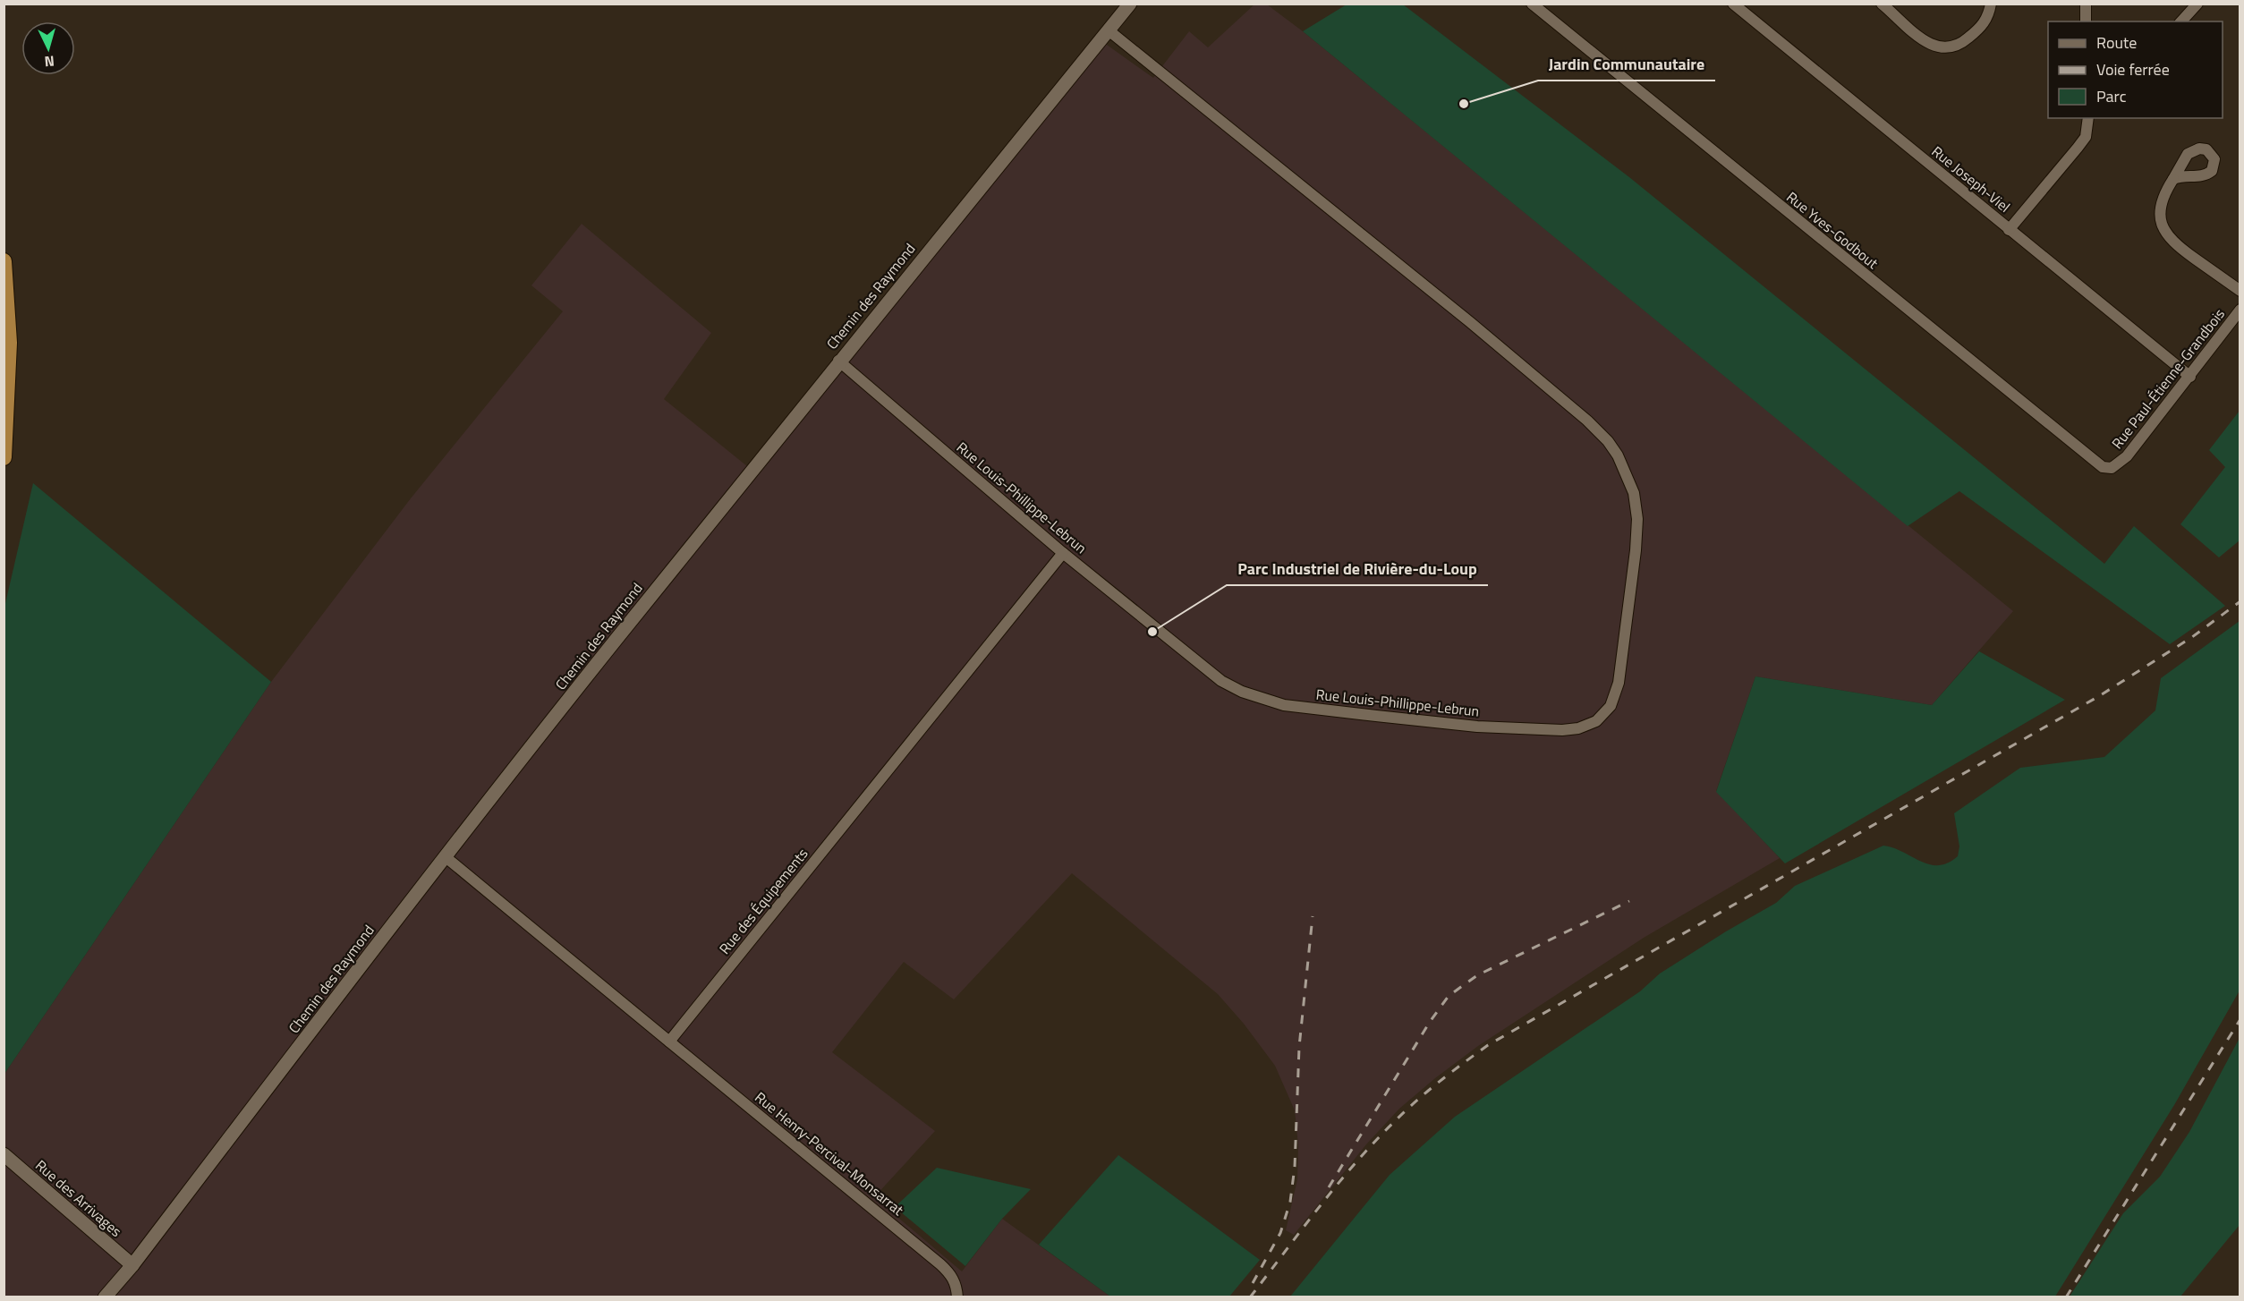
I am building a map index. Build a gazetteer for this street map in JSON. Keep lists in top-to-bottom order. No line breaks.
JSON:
{"streets":{"street":["Rue Joseph-Viel","Rue Yves-Godbout","Chemin des Raymond","Rue Paul-Étienne-Grandbois","Rue Louis-Phillippe-Lebrun","Rue des Équipements","Rue Henry-Percival-Monsarrat","Rue des Arrivages"]},"crossings":[["Rue Joseph-Viel","Rue Paul-Étienne-Grandbois"],["Rue Yves-Godbout","Rue Paul-Étienne-Grandbois"],["Chemin des Raymond","Rue Louis-Phillippe-Lebrun"],["Chemin des Raymond","Rue des Arrivages"],["Rue Louis-Phillippe-Lebrun","Rue des Équipements"],["Rue des Équipements","Rue Henry-Percival-Monsarrat"]],"places":["Jardin Communautaire","Parc Industriel de Rivière-du-Loup"],"legend":["Route","Voie ferrée","Parc"],"north":"bottom"}
